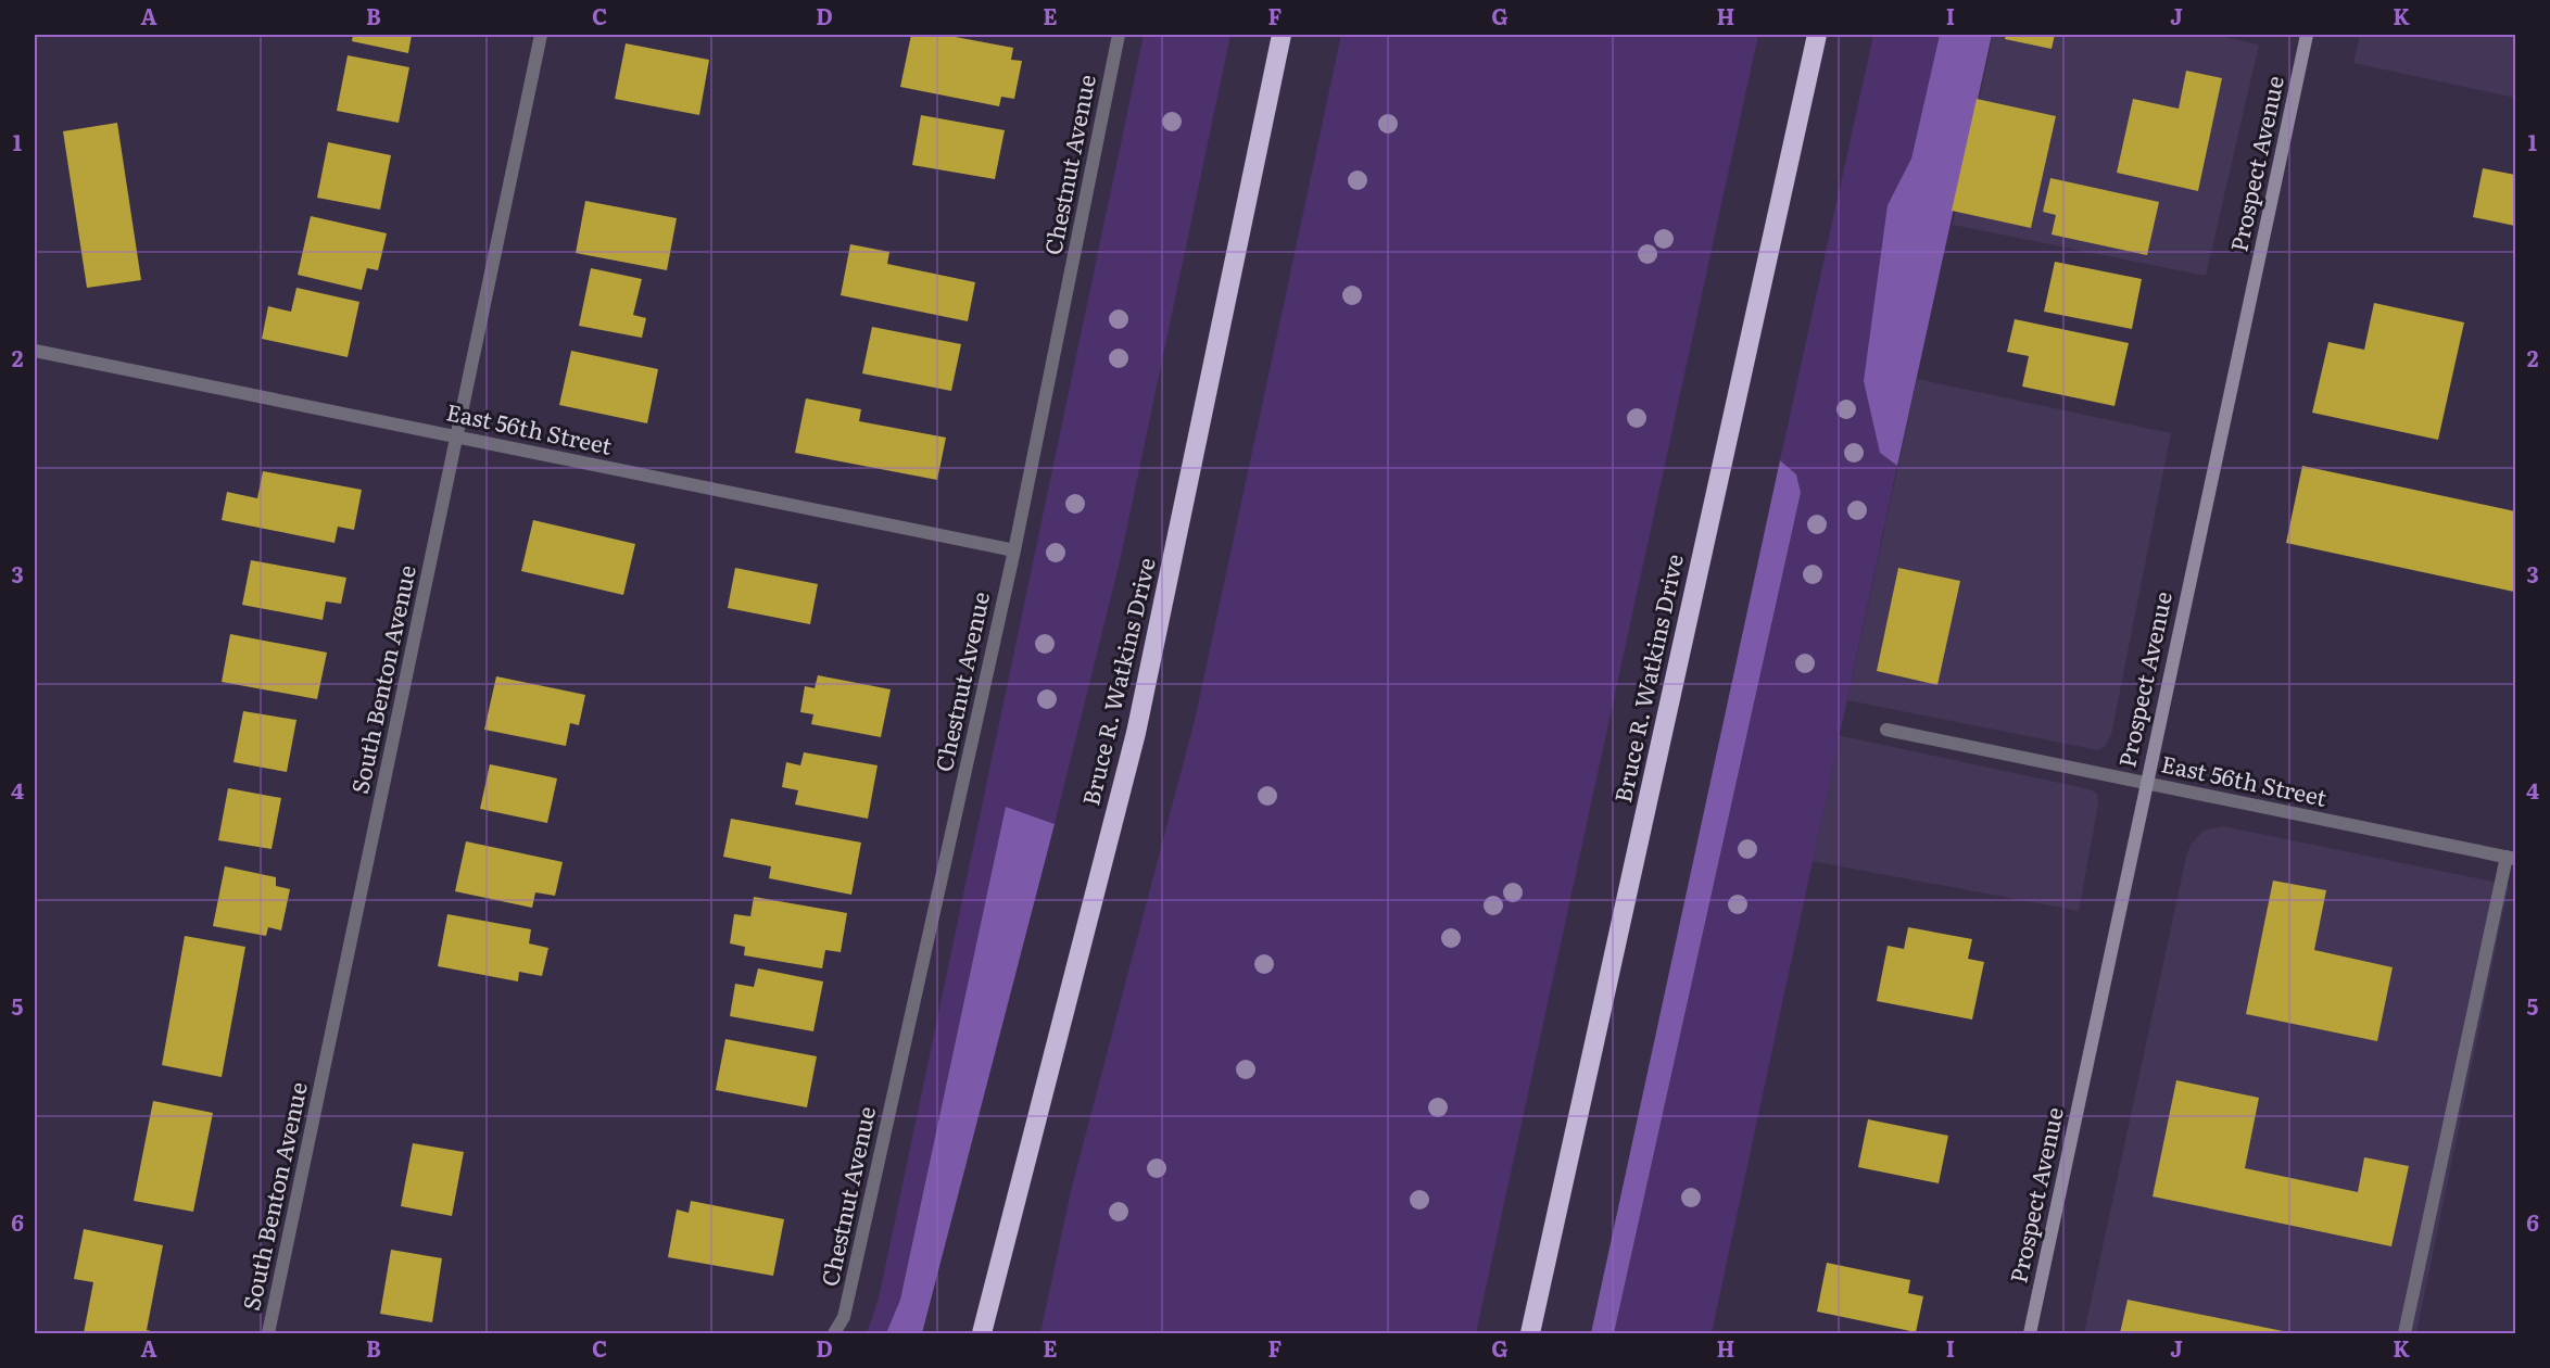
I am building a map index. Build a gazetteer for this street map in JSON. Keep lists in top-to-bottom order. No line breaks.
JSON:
{"streets":{"highway":["Bruce R. Watkins Drive"],"main road":["Prospect Avenue"],"street":["Chestnut Avenue","East 56th Street","South Benton Avenue"]},"crossings":[["Prospect Avenue","East 56th Street"],["Chestnut Avenue","East 56th Street"],["East 56th Street","South Benton Avenue"]],"grid":{"columns":["A","B","C","D","E","F","G","H","I","J","K"],"rows":["1","2","3","4","5","6"]}}
